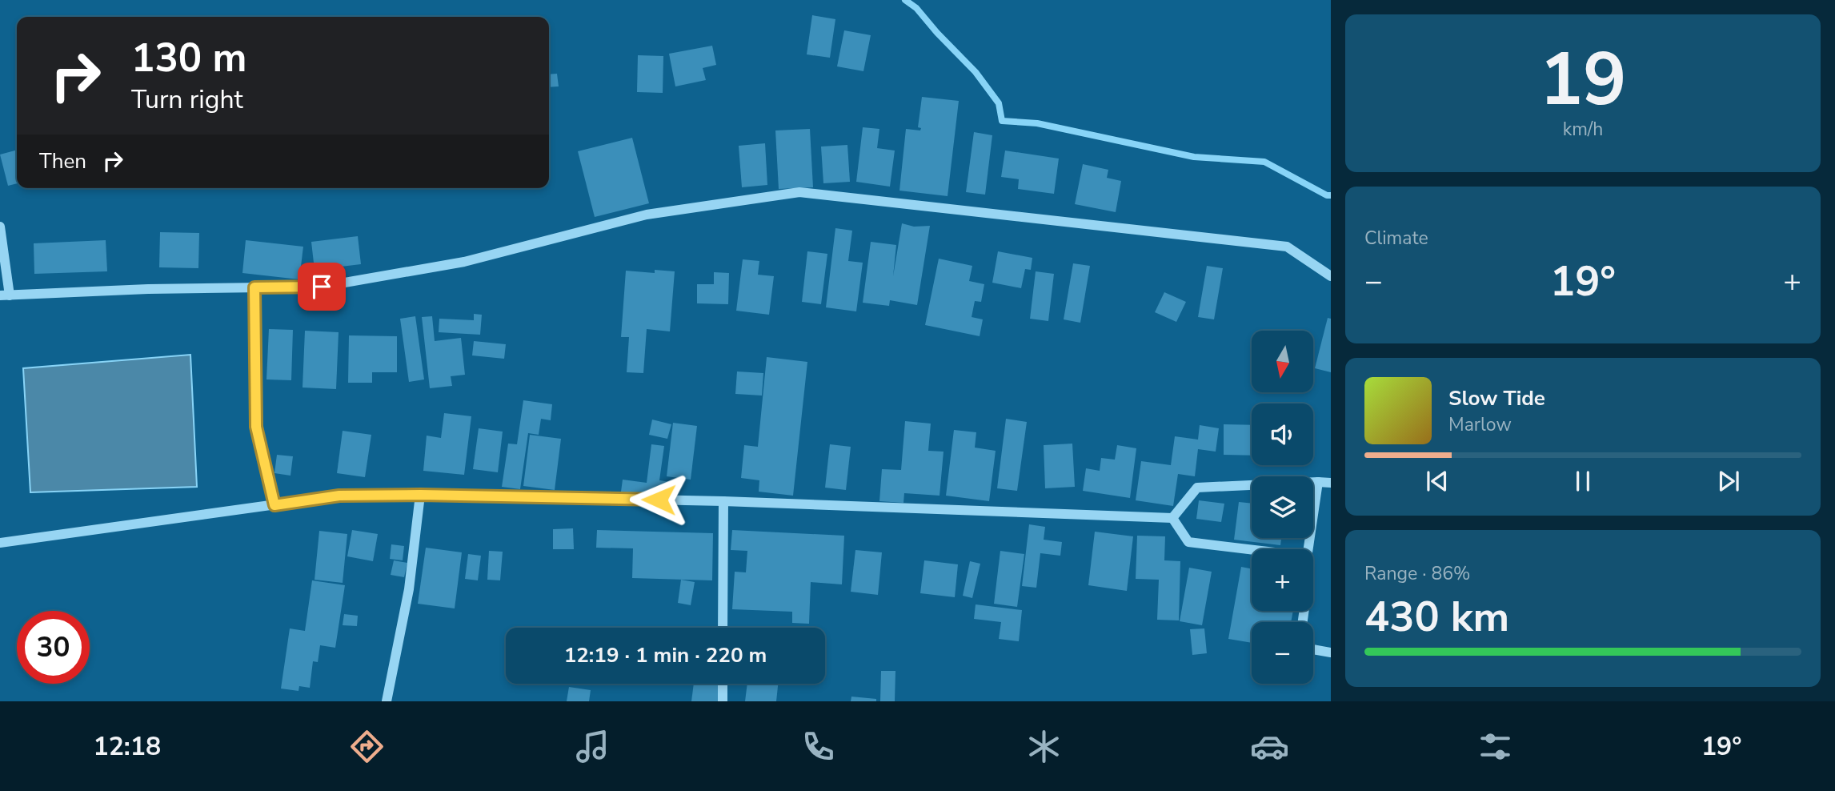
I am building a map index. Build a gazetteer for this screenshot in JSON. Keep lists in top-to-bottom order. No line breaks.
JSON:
{"north":"bottom","page":{"tile":[["19","km/h"],"Climate",["Range · 86%","430 km"]],"turn":["130 m","Turn right"],"then":"Then","heat":["−","19°","+"],"map_buttons":["+","−"],"song":["Slow Tide","Marlow"],"limit":"30","trip":"12:19 · 1 min · 220 m","tabs":["12:18","19°"]}}
